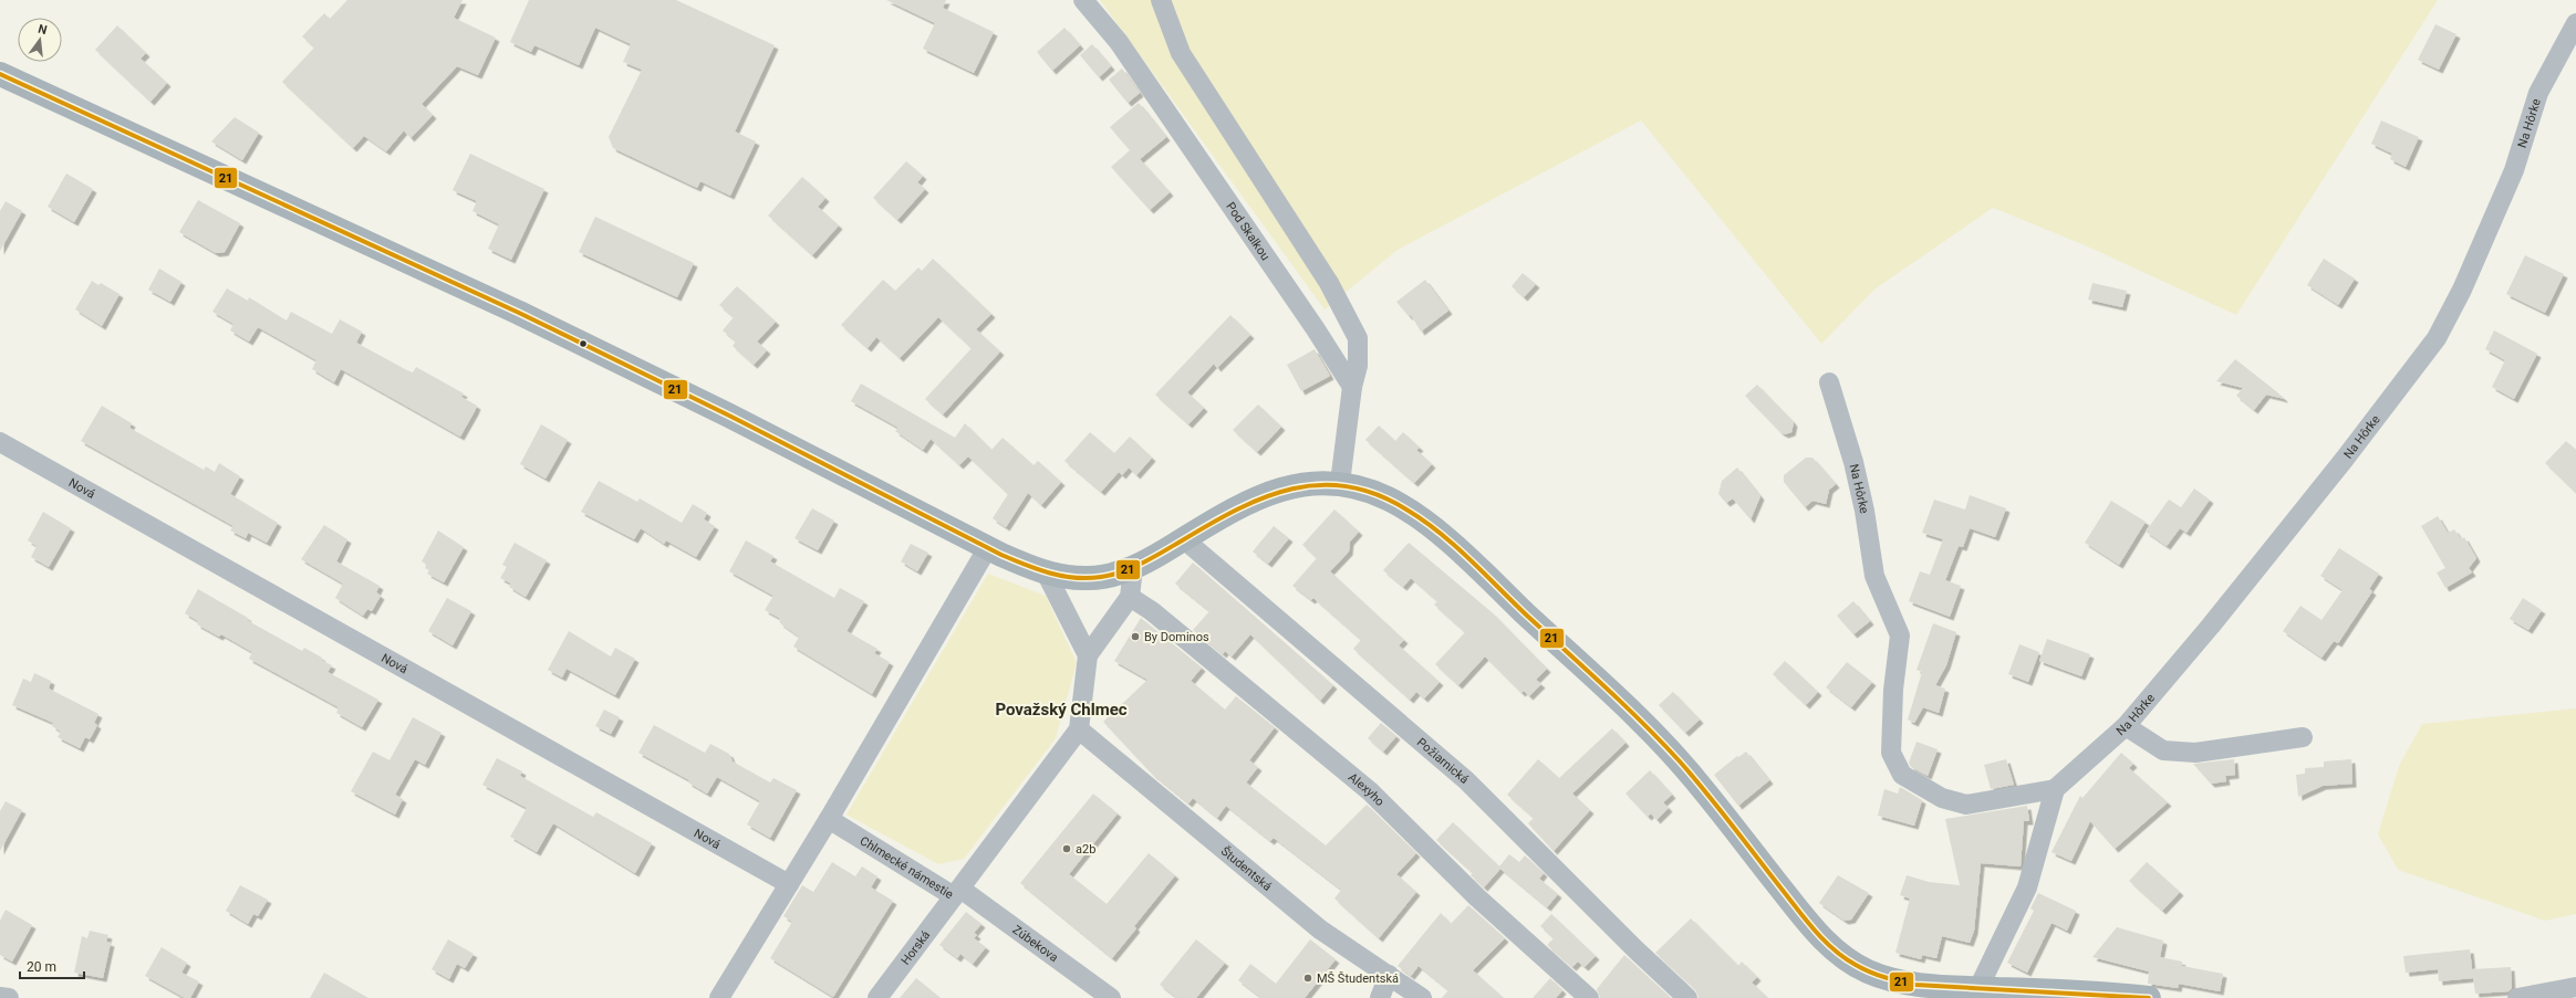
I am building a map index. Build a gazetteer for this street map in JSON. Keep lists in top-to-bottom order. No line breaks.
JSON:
{"streets":{"street":["Na Hôrke","Pod Skalkou","Nová","Požiarnická","Alexyho","Chlmecké námestie","Študentská","Zúbekova","Horská"]},"crossings":[["Chlmecké námestie","Študentská"],["Chlmecké námestie","Zúbekova"],["Chlmecké námestie","Horská"],["Zúbekova","Horská"]],"districts":["Považský Chlmec"],"places":["By Dominos","a2b","MŠ Študentská"],"lines":["transit line 21"],"scale_bar":"20 m","north":"top"}
